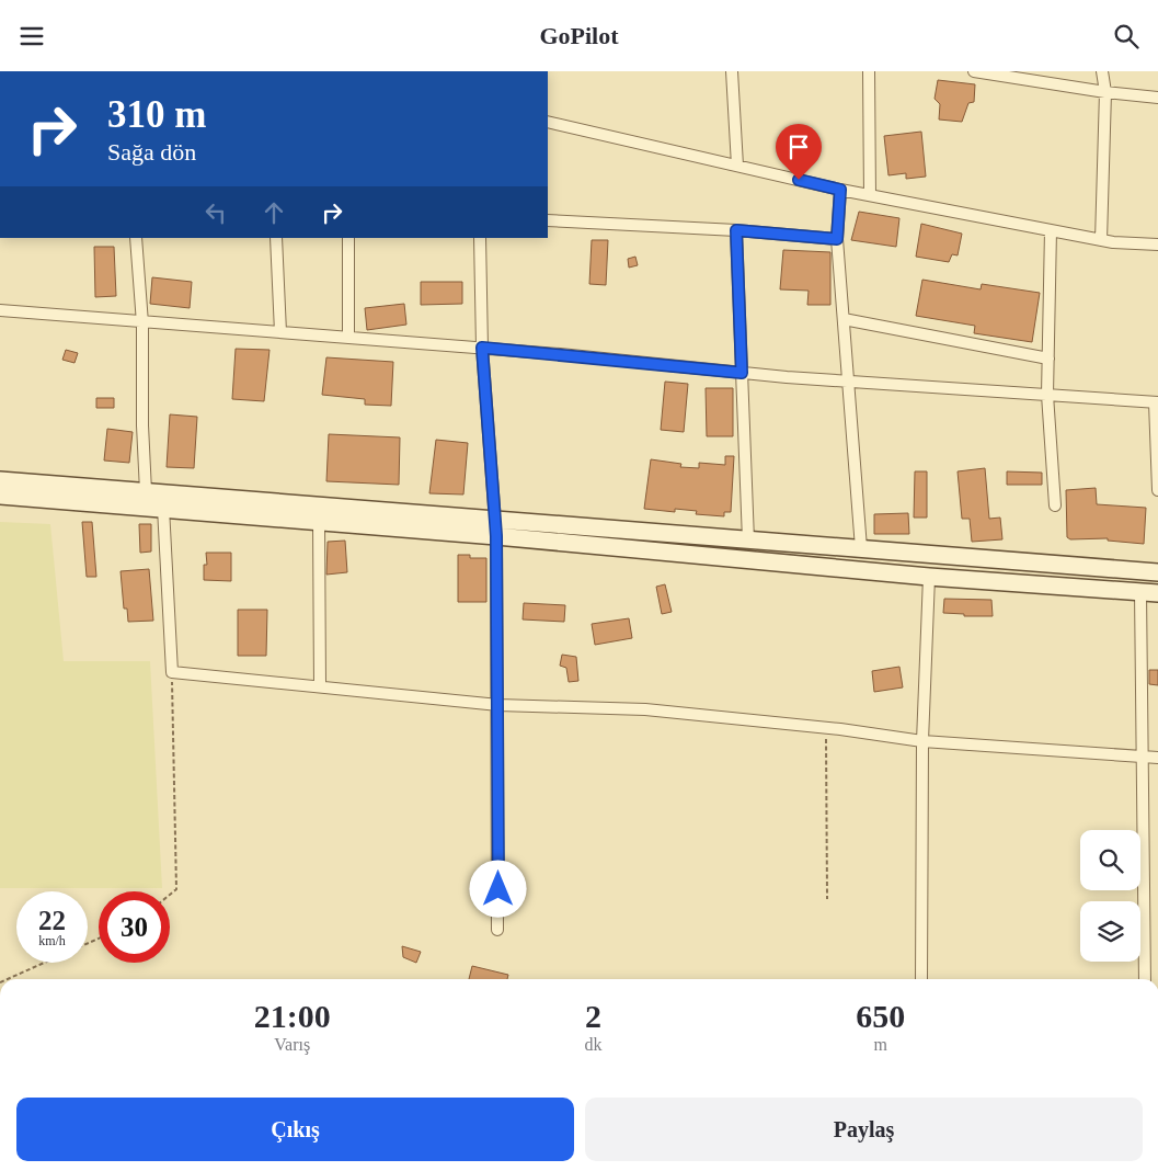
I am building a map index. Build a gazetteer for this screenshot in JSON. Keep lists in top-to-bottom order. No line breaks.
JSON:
{"page":{"header":"GoPilot","turn":["310 m","Sağa dön"],"speed":"22 km/h","limit":"30","eta":["21:00","Varış","2","dk","650","m"],"buttons":["Çıkış","Paylaş"]}}
